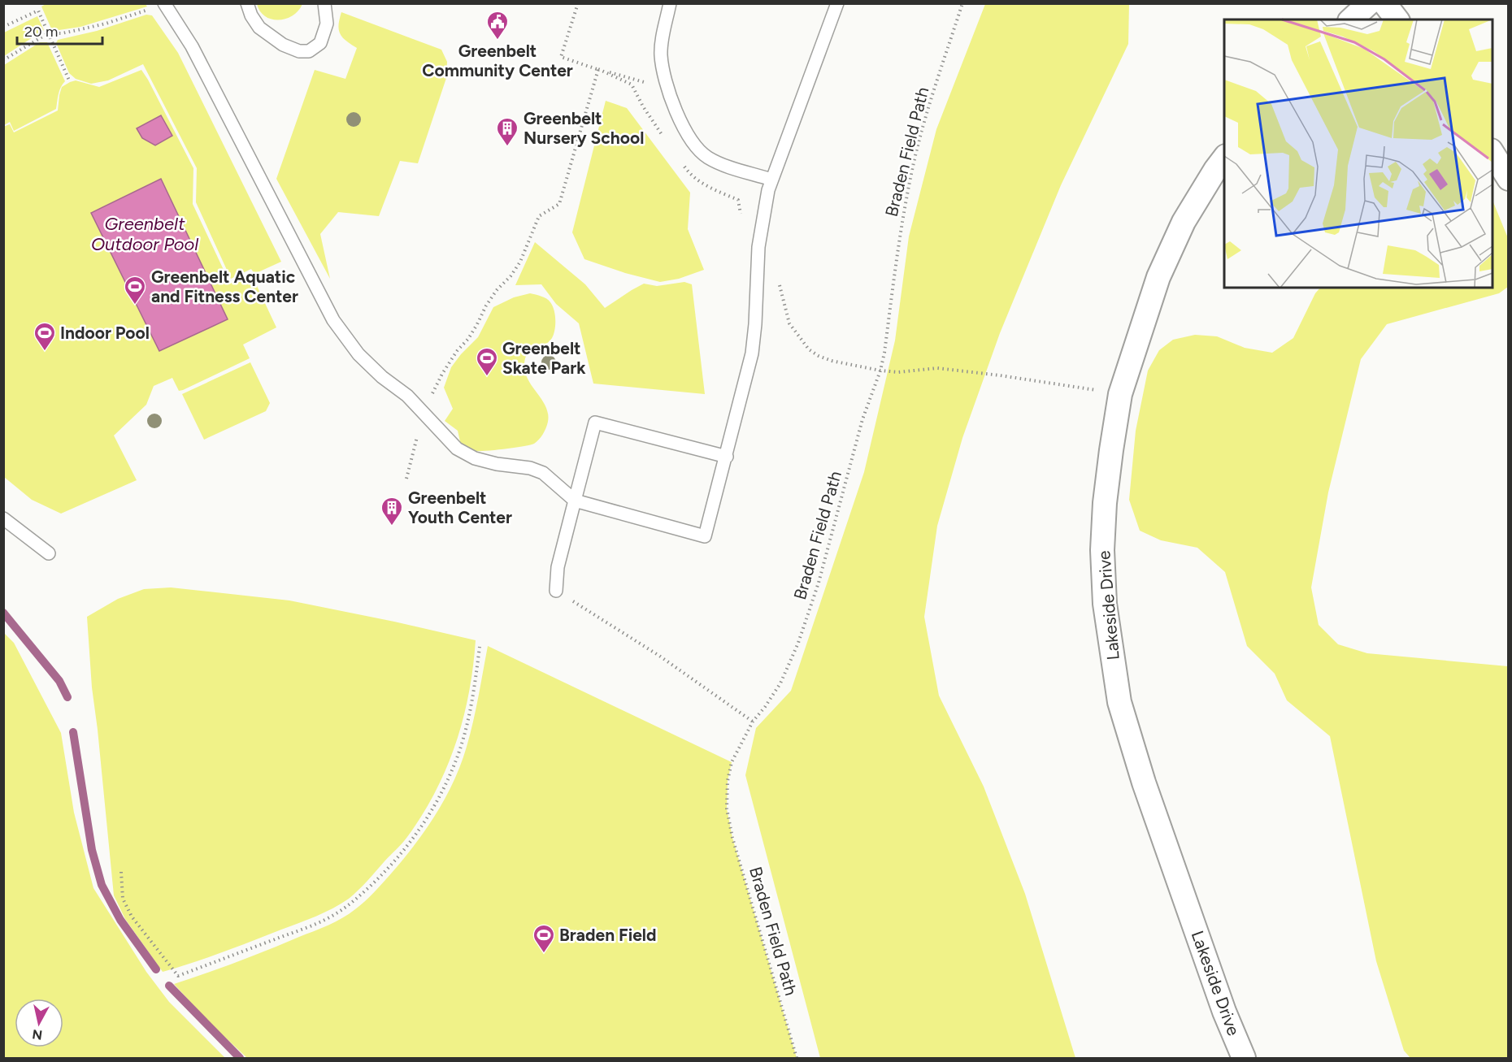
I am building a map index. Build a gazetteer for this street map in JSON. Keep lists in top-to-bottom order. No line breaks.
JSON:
{"streets":{"street":["Lakeside Drive"],"path":["Braden Field Path"]},"water":["Greenbelt Outdoor Pool"],"places":{"public building":["Greenbelt Community Center"],"building":["Greenbelt Nursery School","Greenbelt Youth Center"],"sports":["Greenbelt Aquatic and Fitness Center","Indoor Pool","Greenbelt Skate Park","Braden Field"]},"scale_bar":"20 m","north":"bottom"}
